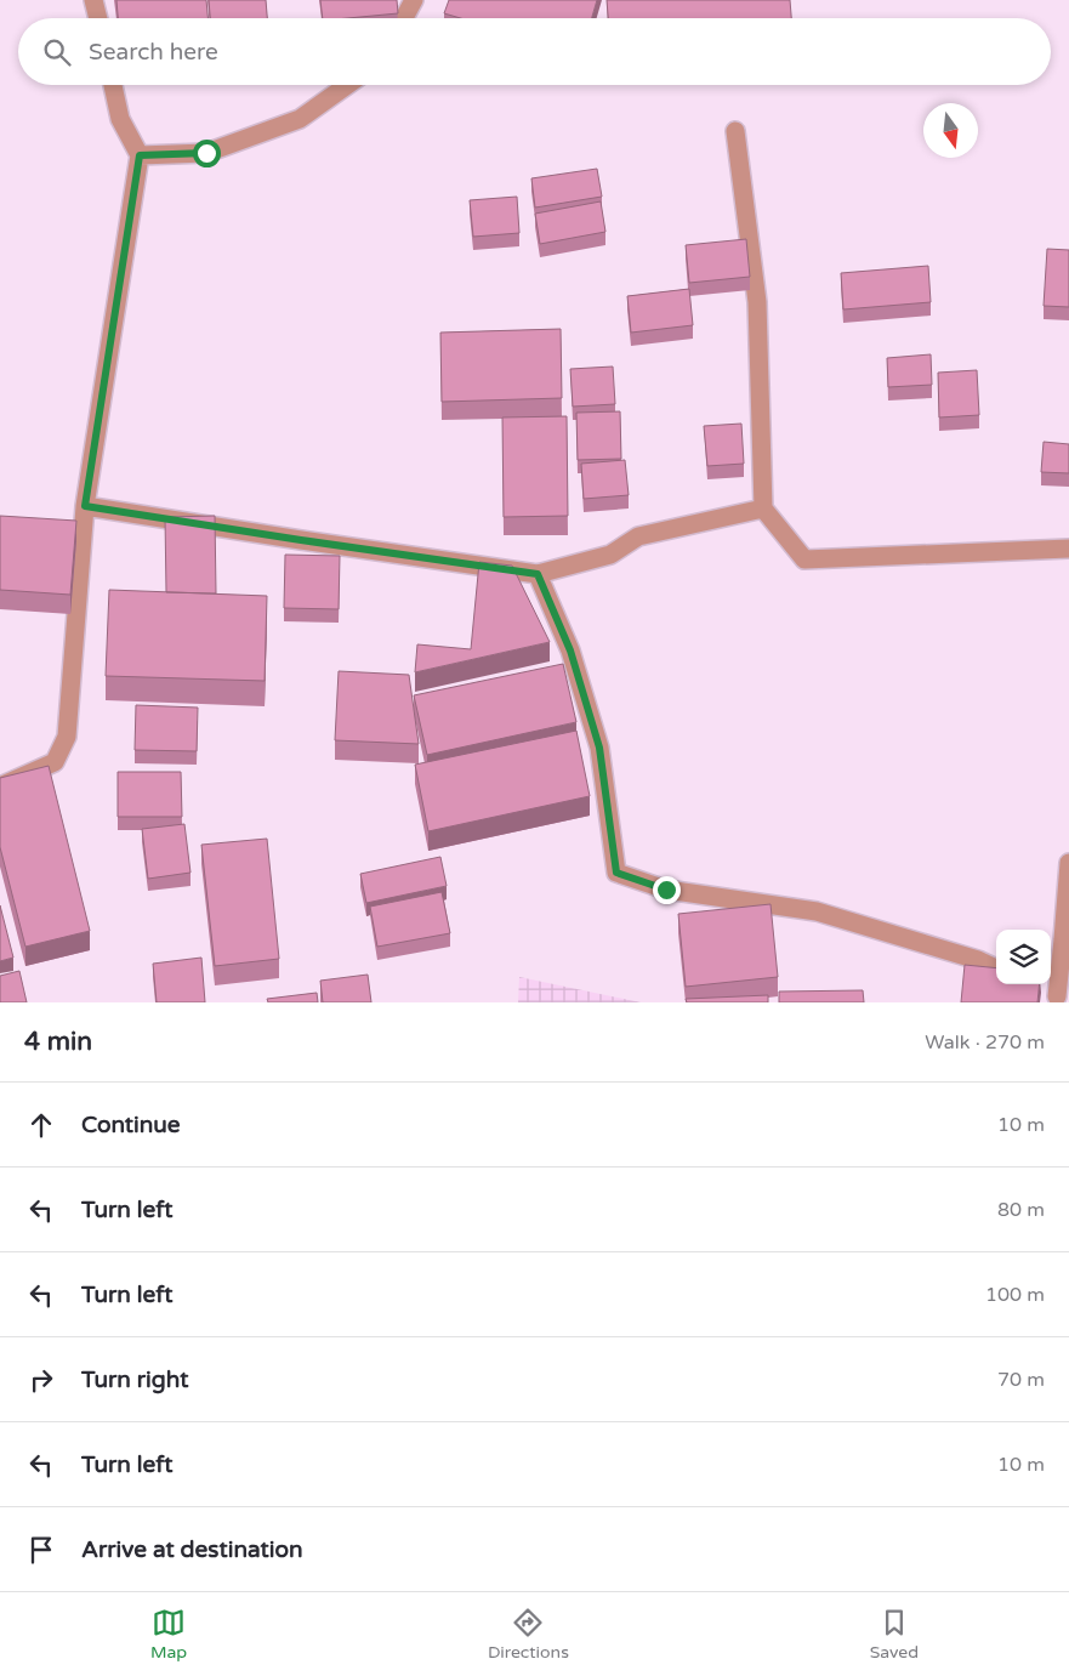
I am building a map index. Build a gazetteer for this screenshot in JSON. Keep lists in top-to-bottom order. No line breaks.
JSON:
{"north":"bottom","page":{"search":"Search here","heading":["4 min","Walk · 270 m"],"list":[["Continue","10 m"],["Turn left","80 m"],["Turn left","100 m"],["Turn right","70 m"],["Turn left","10 m"],"Arrive at destination"],"nav":["Map","Directions","Saved"]}}
